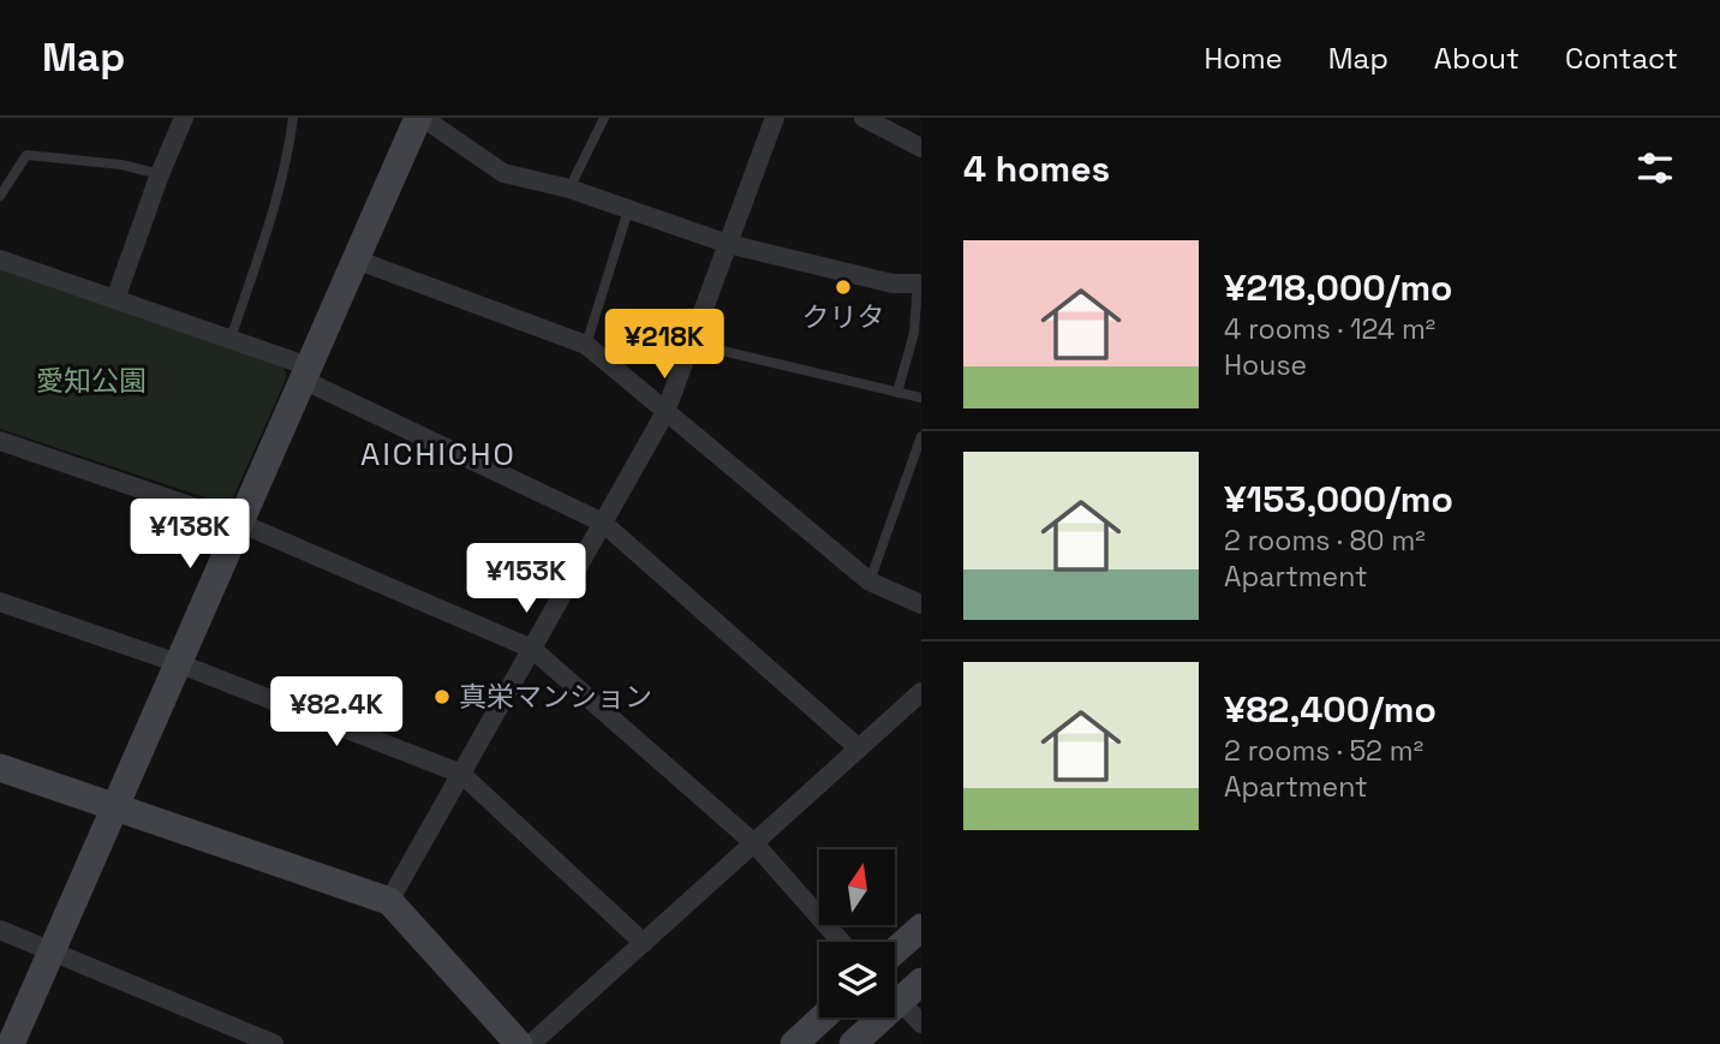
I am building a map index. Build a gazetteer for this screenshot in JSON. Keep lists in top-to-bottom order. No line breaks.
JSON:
{"districts":["AICHICHO"],"parks":["愛知公園"],"places":["クリタ","真栄マンション"],"north":"top","page":{"header":"Map","nav":["Home","Map","About","Contact"],"heading":"4 homes","list":[{"name":"¥218,000/mo","note":"4 rooms · 124 m² · House"},{"name":"¥153,000/mo","note":"2 rooms · 80 m² · Apartment"},{"name":"¥82,400/mo","note":"2 rooms · 52 m² · Apartment"}],"price":["¥218K","¥138K","¥153K","¥82.4K"]}}
